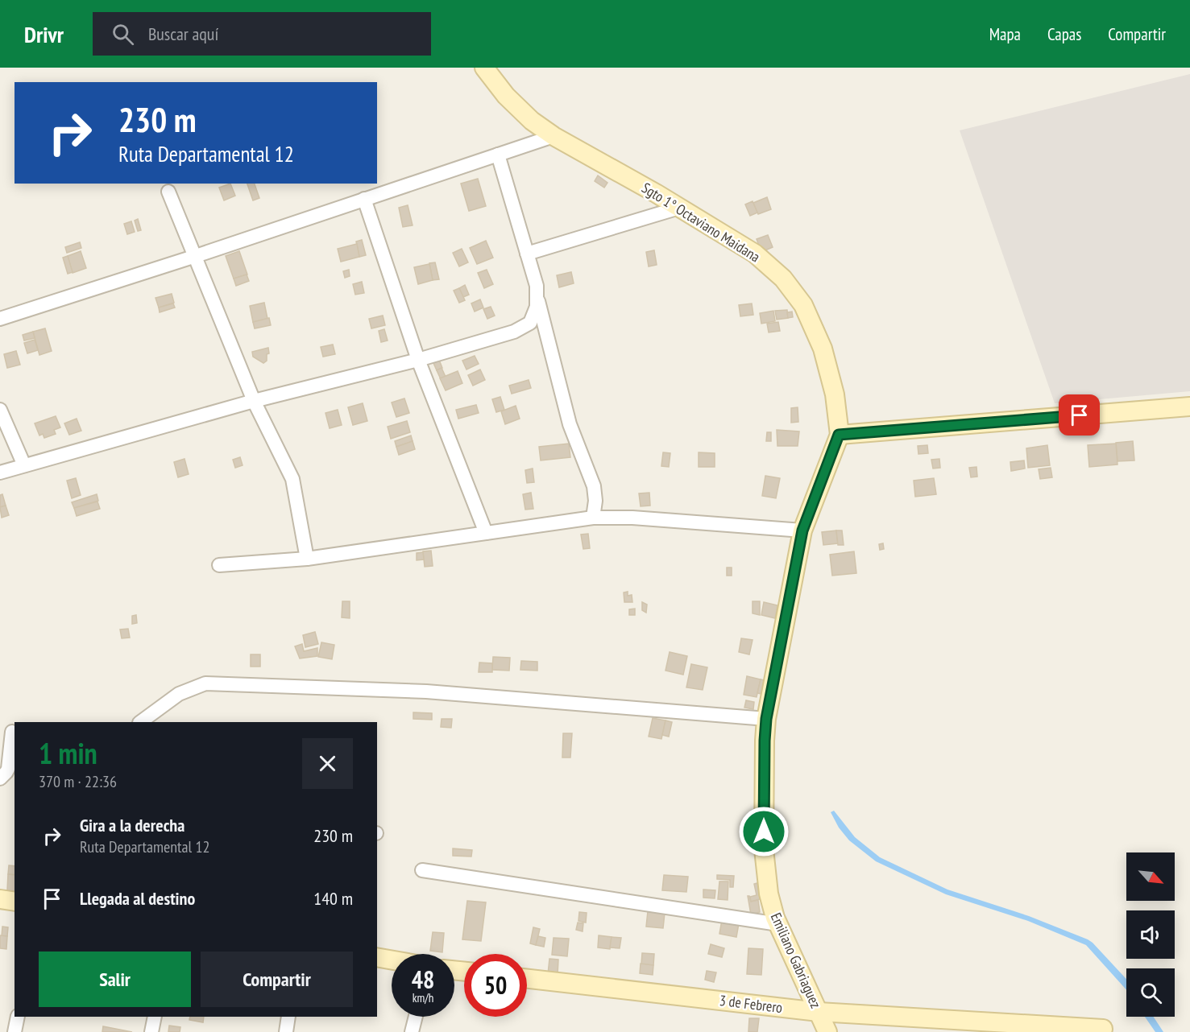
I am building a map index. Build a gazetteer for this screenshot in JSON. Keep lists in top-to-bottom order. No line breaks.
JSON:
{"streets":{"main road":["Sgto 1° Octaviano Maidana","Emiliano Gabriaguez","3 de Febrero"]},"crossings":[["Sgto 1° Octaviano Maidana","Emiliano Gabriaguez"],["Emiliano Gabriaguez","3 de Febrero"]],"north":"bottom right","page":{"header":"Drivr","search":"Buscar aquí","nav":["Mapa","Capas","Compartir"],"turn":["230 m","Ruta Departamental 12"],"heading":["1 min","370 m · 22:36"],"list":[{"name":"Gira a la derecha","note":"Ruta Departamental 12","value":"230 m"},{"name":"Llegada al destino","value":"140 m"}],"buttons":["Salir","Compartir"],"speed":"48 km/h","limit":"50"}}
